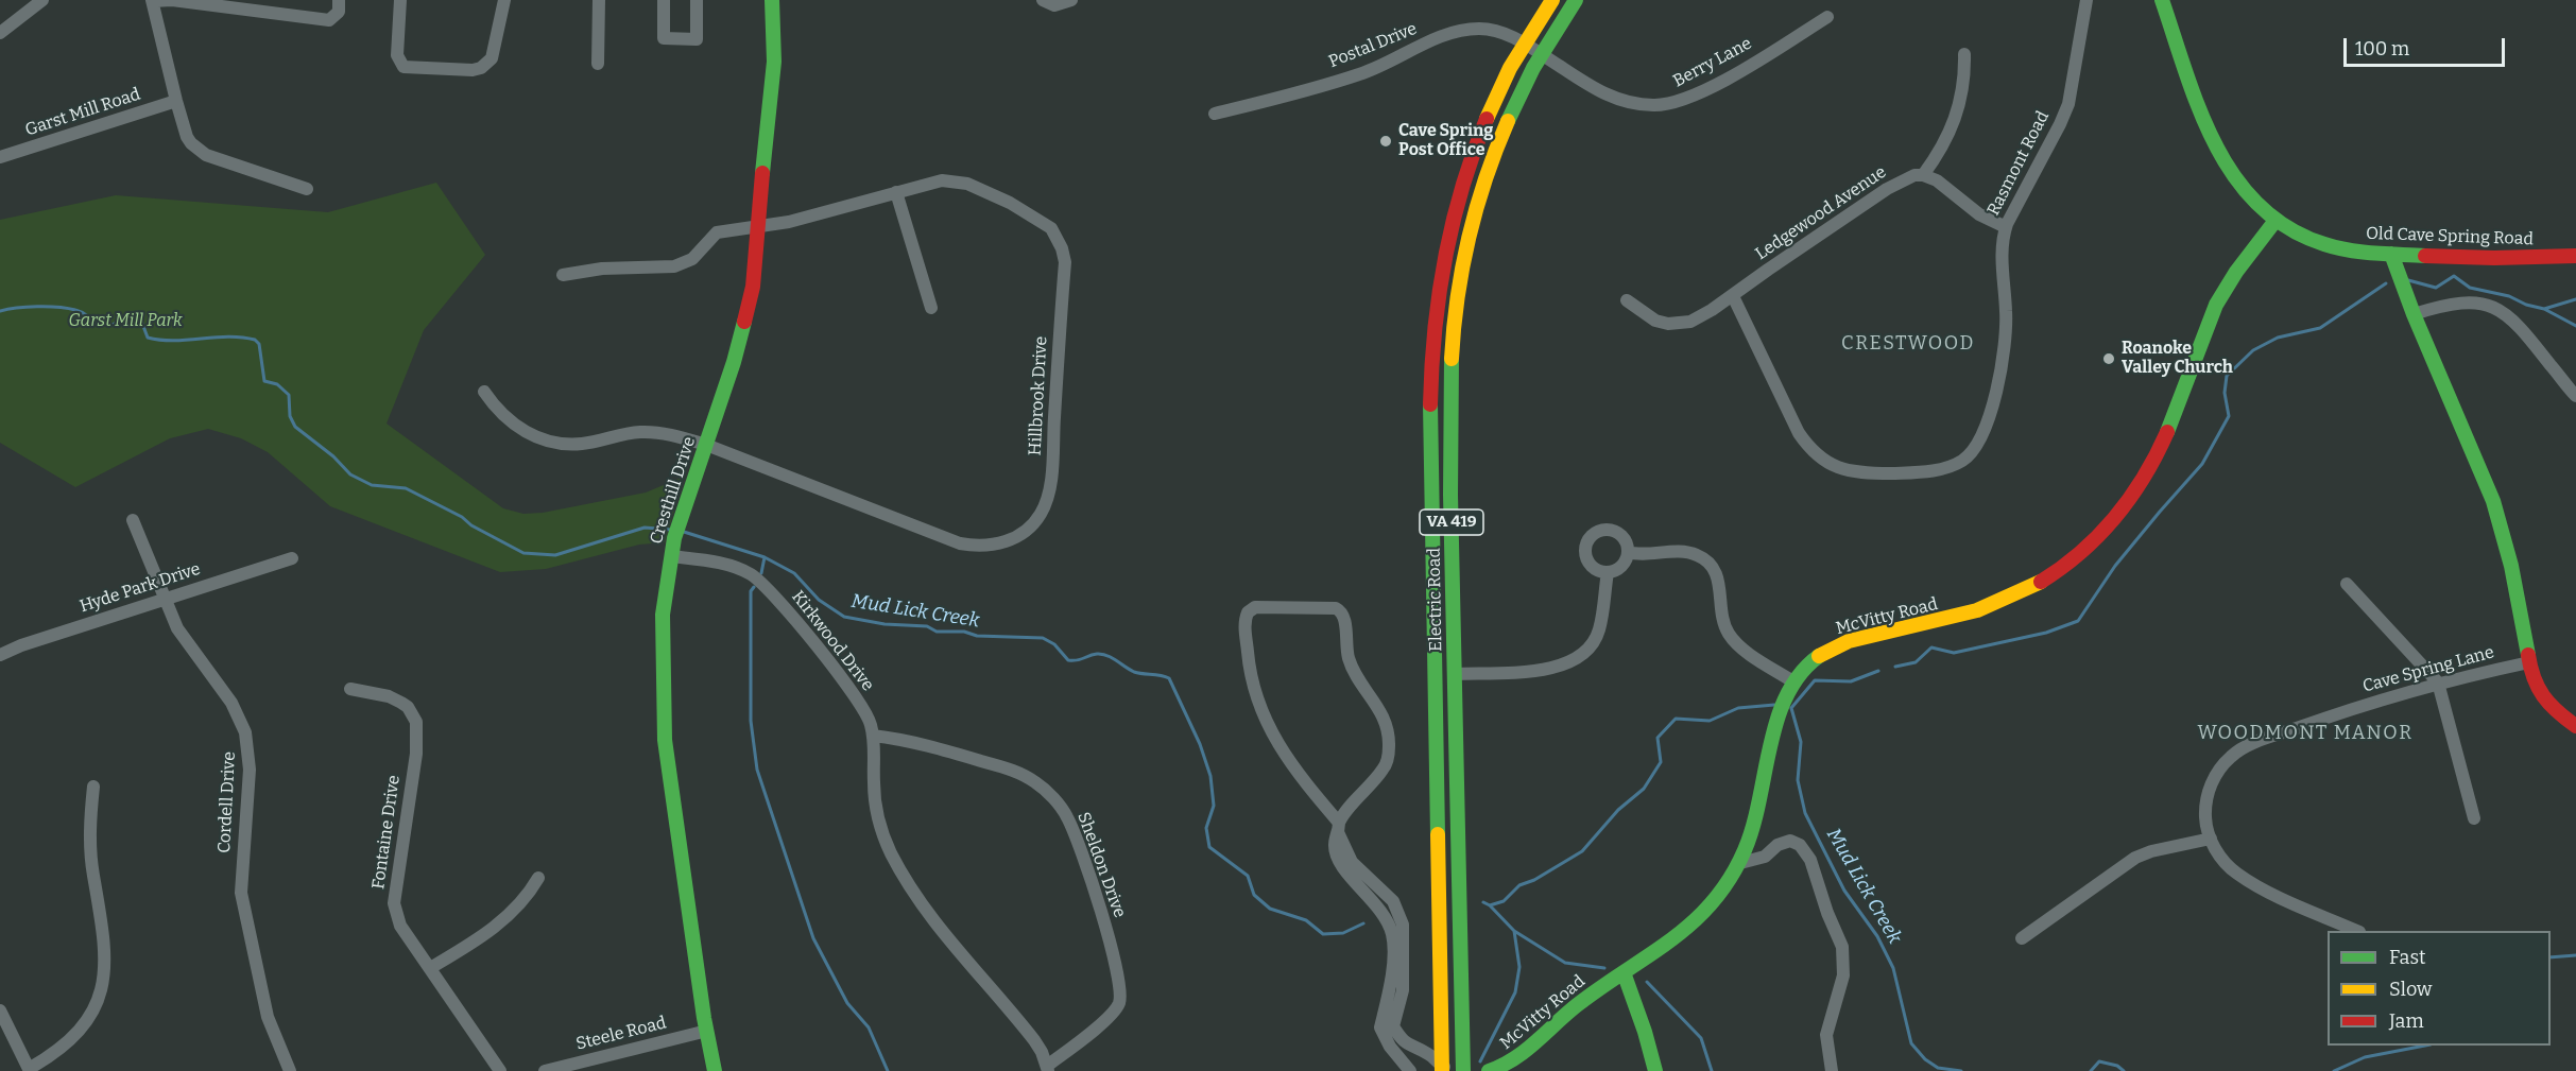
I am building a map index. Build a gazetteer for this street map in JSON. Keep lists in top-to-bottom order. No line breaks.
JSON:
{"streets":{"street":["Postal Drive","Berry Lane","Garst Mill Road","Rasmont Road","Ledgewood Avenue","Old Cave Spring Road","Hillbrook Drive","Cresthill Drive","VA 419","Hyde Park Drive","Electric Road","McVitty Road","Kirkwood Drive","Cave Spring Lane","Cordell Drive","Fontaine Drive","Sheldon Drive","Steele Road"]},"crossings":[["Postal Drive","Berry Lane"],["Postal Drive","Electric Road"],["Berry Lane","Electric Road"],["Rasmont Road","Ledgewood Avenue"],["Old Cave Spring Road","McVitty Road"],["Hillbrook Drive","Cresthill Drive"],["Cresthill Drive","Kirkwood Drive"],["Cresthill Drive","Steele Road"],["Hyde Park Drive","Cordell Drive"],["Kirkwood Drive","Sheldon Drive"]],"districts":["CRESTWOOD","WOODMONT MANOR"],"water":["Mud Lick Creek"],"parks":["Garst Mill Park"],"places":["Cave Spring Post Office","Roanoke Valley Church"],"legend":["Fast","Slow","Jam"],"scale_bar":"100 m"}
